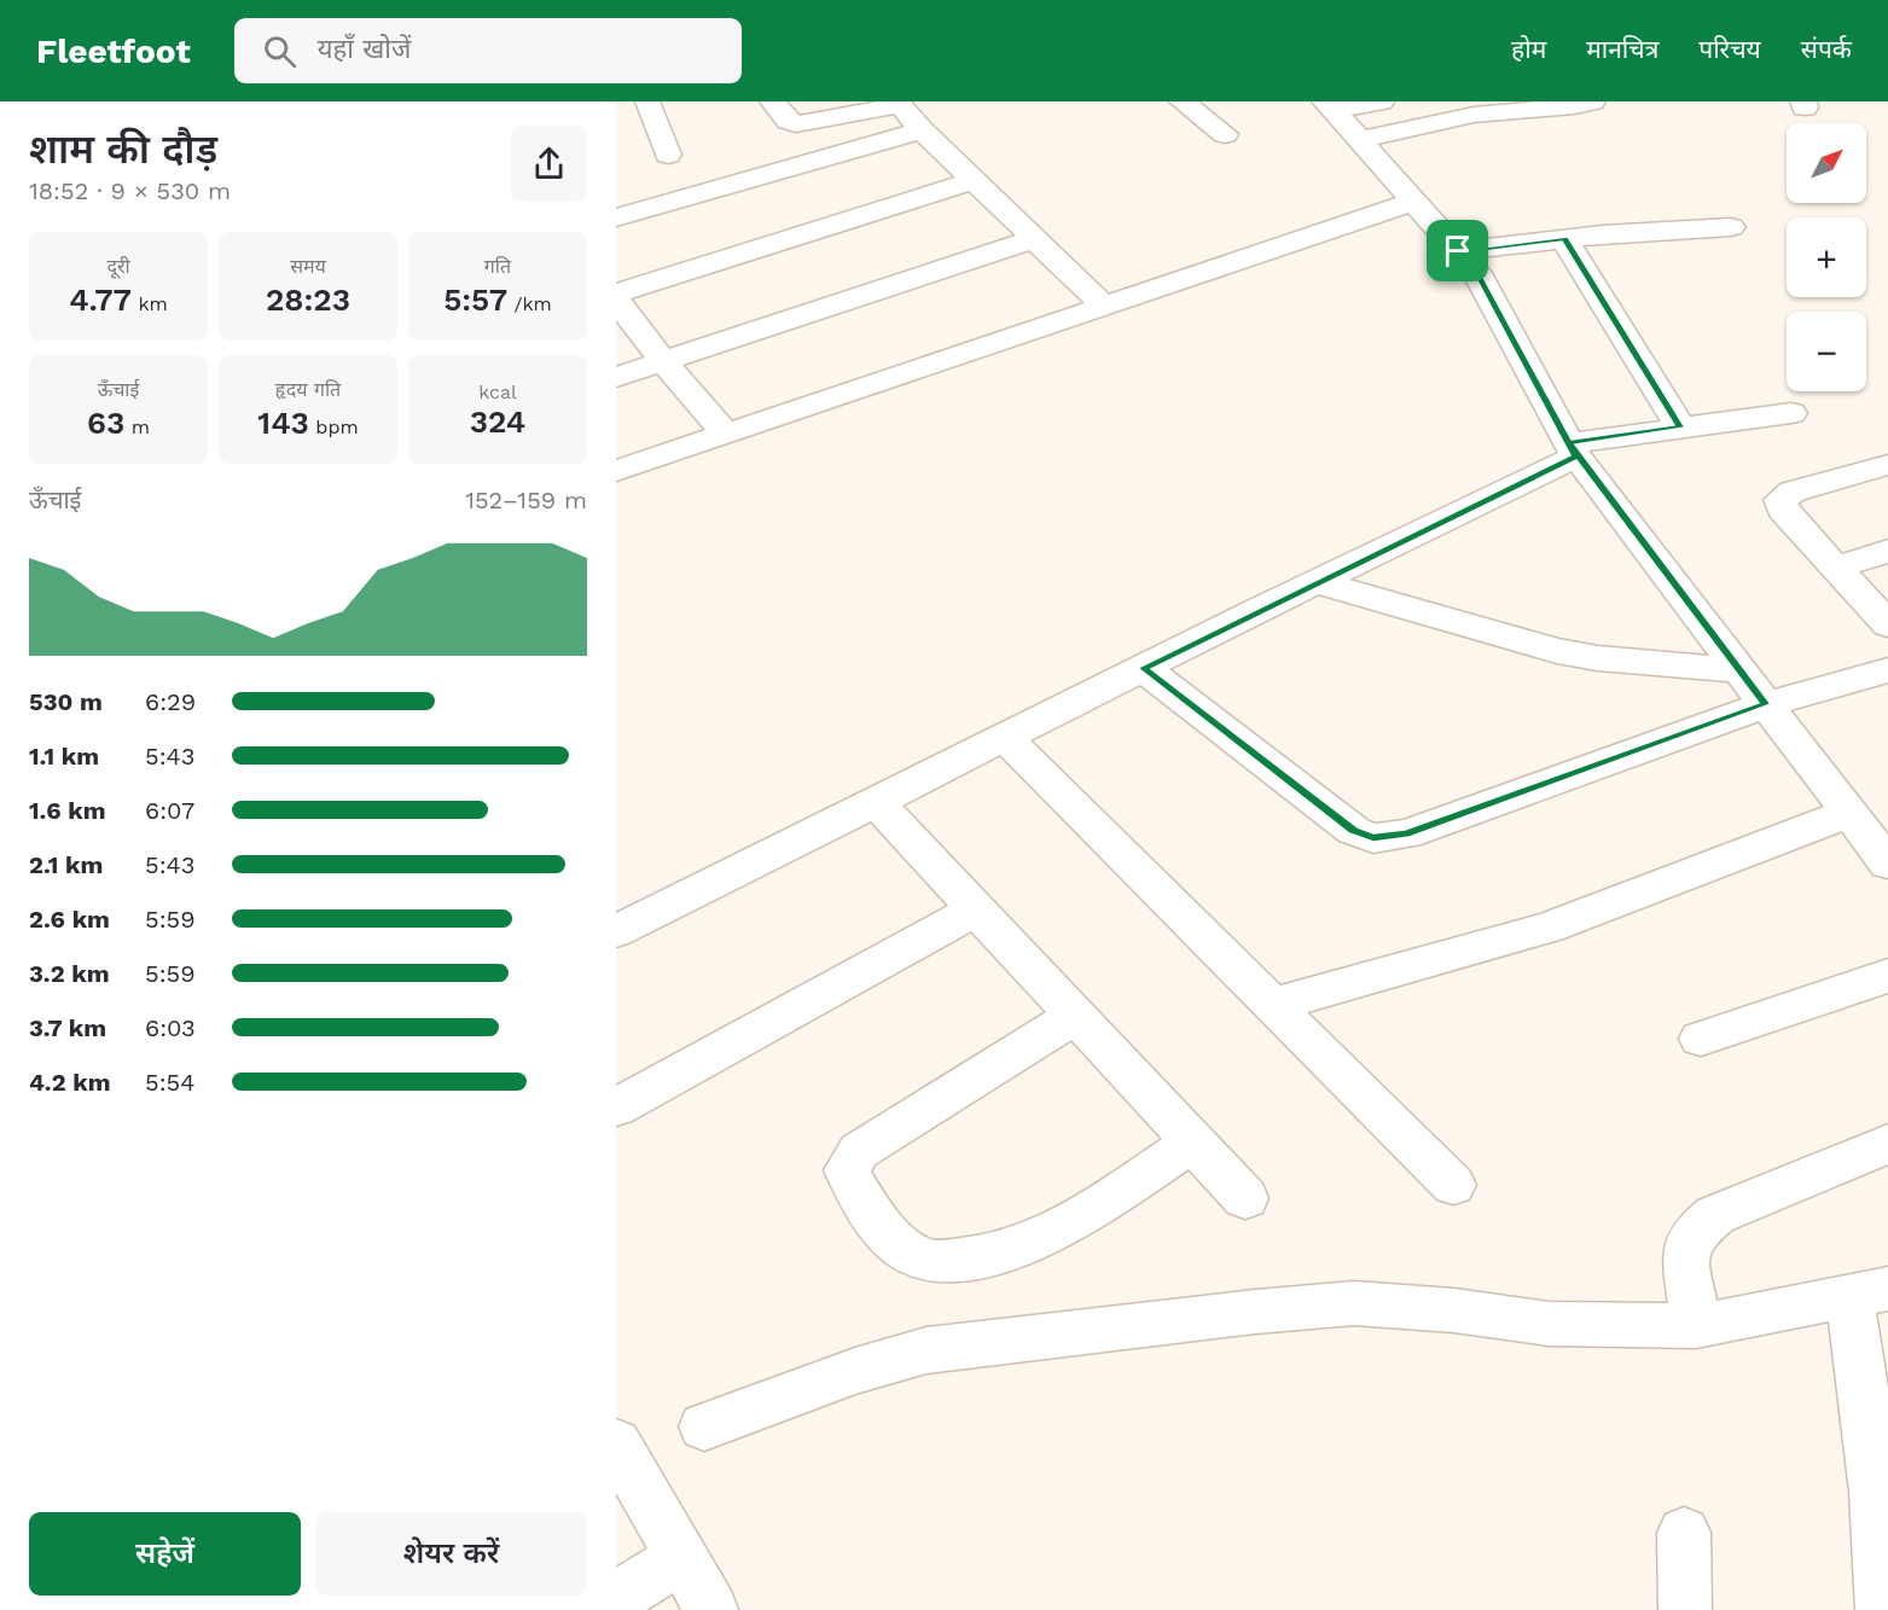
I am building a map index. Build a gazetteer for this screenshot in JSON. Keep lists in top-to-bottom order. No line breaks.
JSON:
{"north":"top right","page":{"header":"Fleetfoot","search":"यहाँ खोजें","nav":["होम","मानचित्र","परिचय","संपर्क"],"heading":["शाम की दौड़","18:52 · 9 × 530 m"],"map_buttons":["+","−"],"stats":[["दूरी","4.77 km"],["समय","28:23"],["गति","5:57 /km"],["ऊँचाई","63 m"],["हृदय गति","143 bpm"],["kcal","324"]],"chart":["ऊँचाई","152–159 m"],"list":[{"name":"530 m","note":"6:29"},{"name":"1.1 km","note":"5:43"},{"name":"1.6 km","note":"6:07"},{"name":"2.1 km","note":"5:43"},{"name":"2.6 km","note":"5:59"},{"name":"3.2 km","note":"5:59"},{"name":"3.7 km","note":"6:03"},{"name":"4.2 km","note":"5:54"}],"buttons":["सहेजें","शेयर करें"]}}
